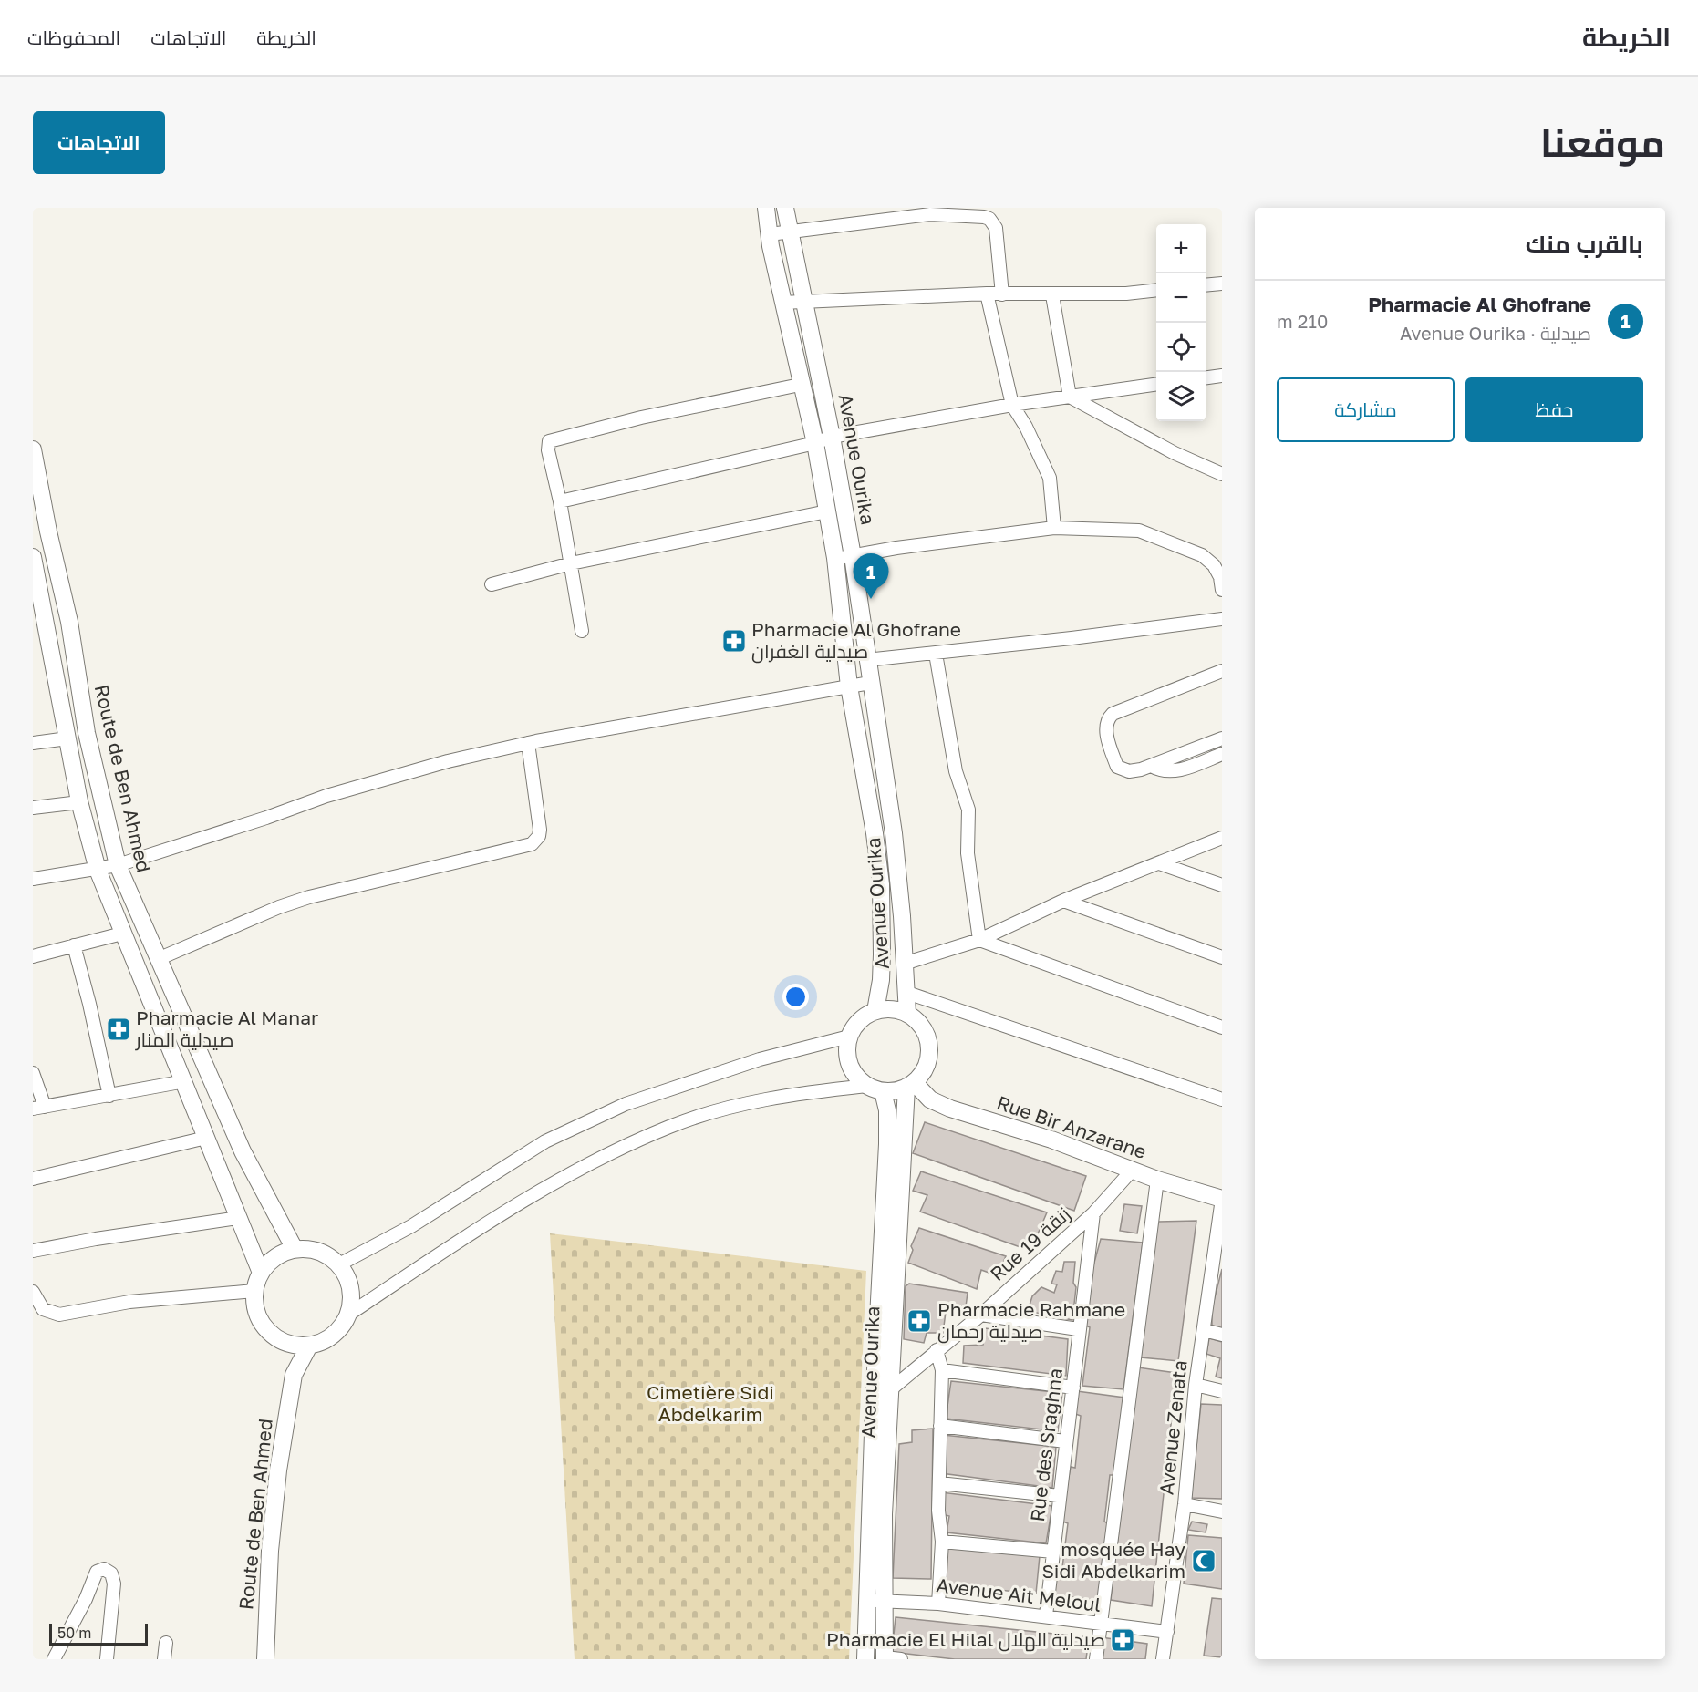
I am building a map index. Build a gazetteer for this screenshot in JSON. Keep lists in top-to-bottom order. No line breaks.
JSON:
{"streets":{"street":["Avenue Ourika","Route de Ben Ahmed","Rue Bir Anzarane","Rue 19 زنقة","Avenue Zenata","Rue des Sraghna","Avenue Ait Meloul"]},"crossings":[["Avenue Ourika","Rue Bir Anzarane"],["Avenue Ourika","Rue 19 زنقة"],["Avenue Ourika","Avenue Ait Meloul"],["Rue Bir Anzarane","Rue 19 زنقة"],["Rue Bir Anzarane","Avenue Zenata"],["Rue 19 زنقة","Rue des Sraghna"],["Avenue Zenata","Avenue Ait Meloul"],["Rue des Sraghna","Avenue Ait Meloul"]],"parks":["Cimetière Sidi Abdelkarim"],"places":{"pharmacy":["Pharmacie Al Ghofrane صيدلية الغفران","Pharmacie Al Manar صيدلية المنار","Pharmacie Rahmane صيدلية رحمان","Pharmacie El Hilal صيدلية الهلال"],"mosque":["mosquée Hay Sidi Abdelkarim"]},"scale_bar":"50 m","page":{"header":"الخريطة","nav":["الخريطة","الاتجاهات","المحفوظات"],"title":"موقعنا","buttons":["الاتجاهات",["حفظ","مشاركة"]],"heading":"بالقرب منك","map_buttons":["+","−"],"list":[{"mark":"1","name":"Pharmacie Al Ghofrane","note":"صيدلية · Avenue Ourika","value":"210 m"}],"pins":"1","scale":"50 m"}}
